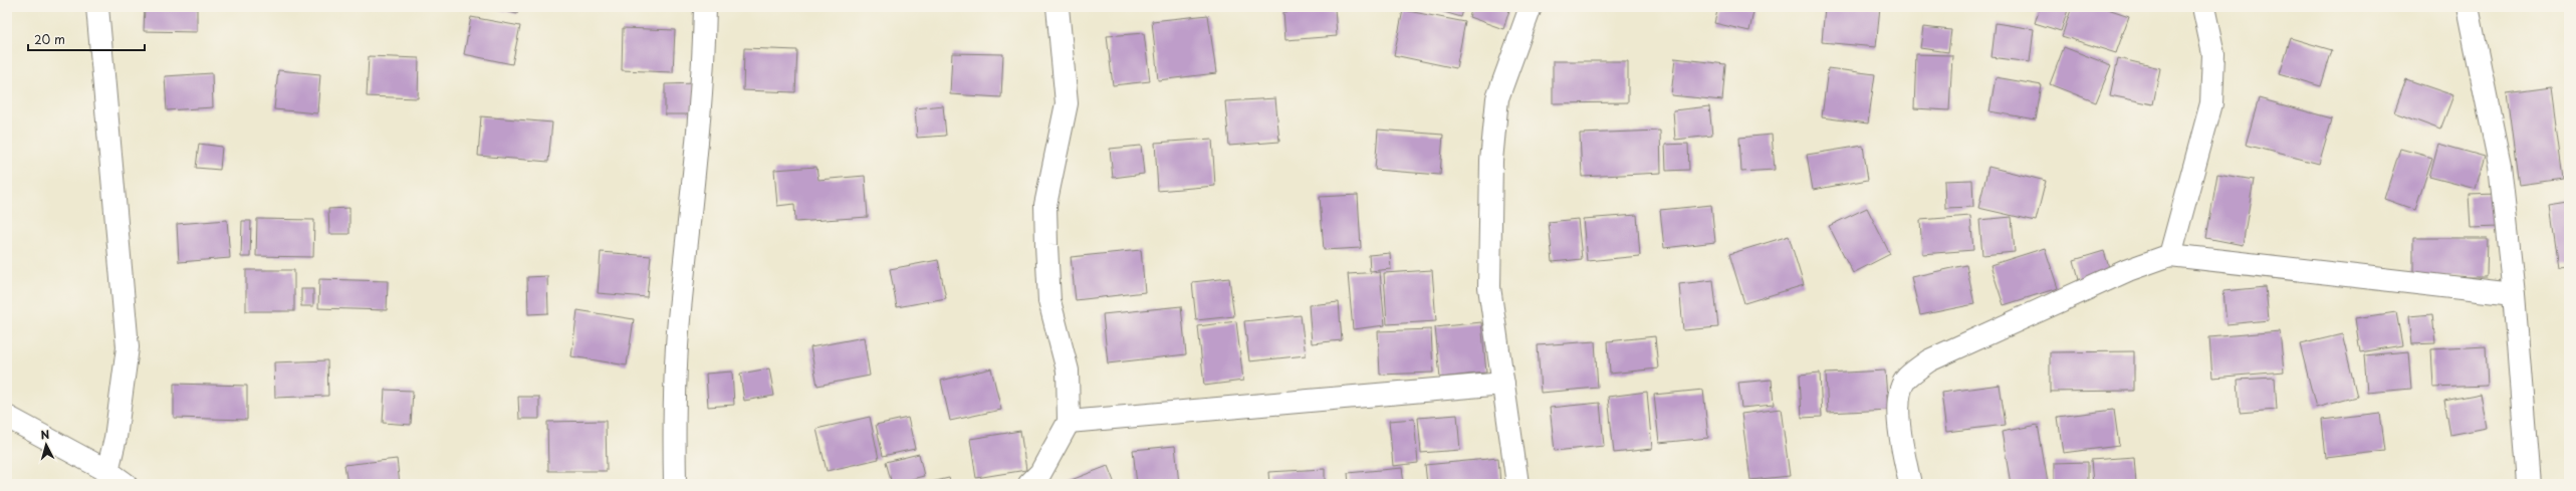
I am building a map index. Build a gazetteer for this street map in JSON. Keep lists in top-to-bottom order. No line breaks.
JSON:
{"scale_bar":"20 m","north":"top"}
